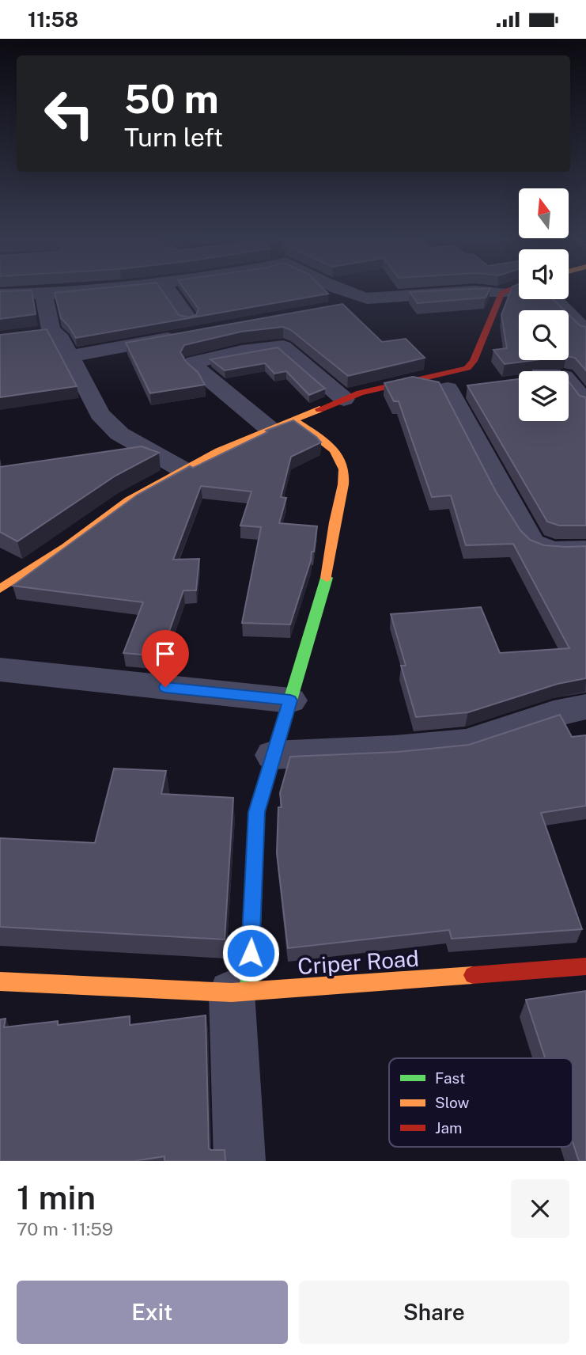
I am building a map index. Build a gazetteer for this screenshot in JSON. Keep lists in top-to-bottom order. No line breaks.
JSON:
{"streets":{"street":["Criper Road"]},"legend":["Fast","Slow","Jam"],"north":"top","page":{"status":"11:58","turn":["50 m","Turn left"],"heading":["1 min","70 m · 11:59"],"buttons":["Exit","Share"]}}
